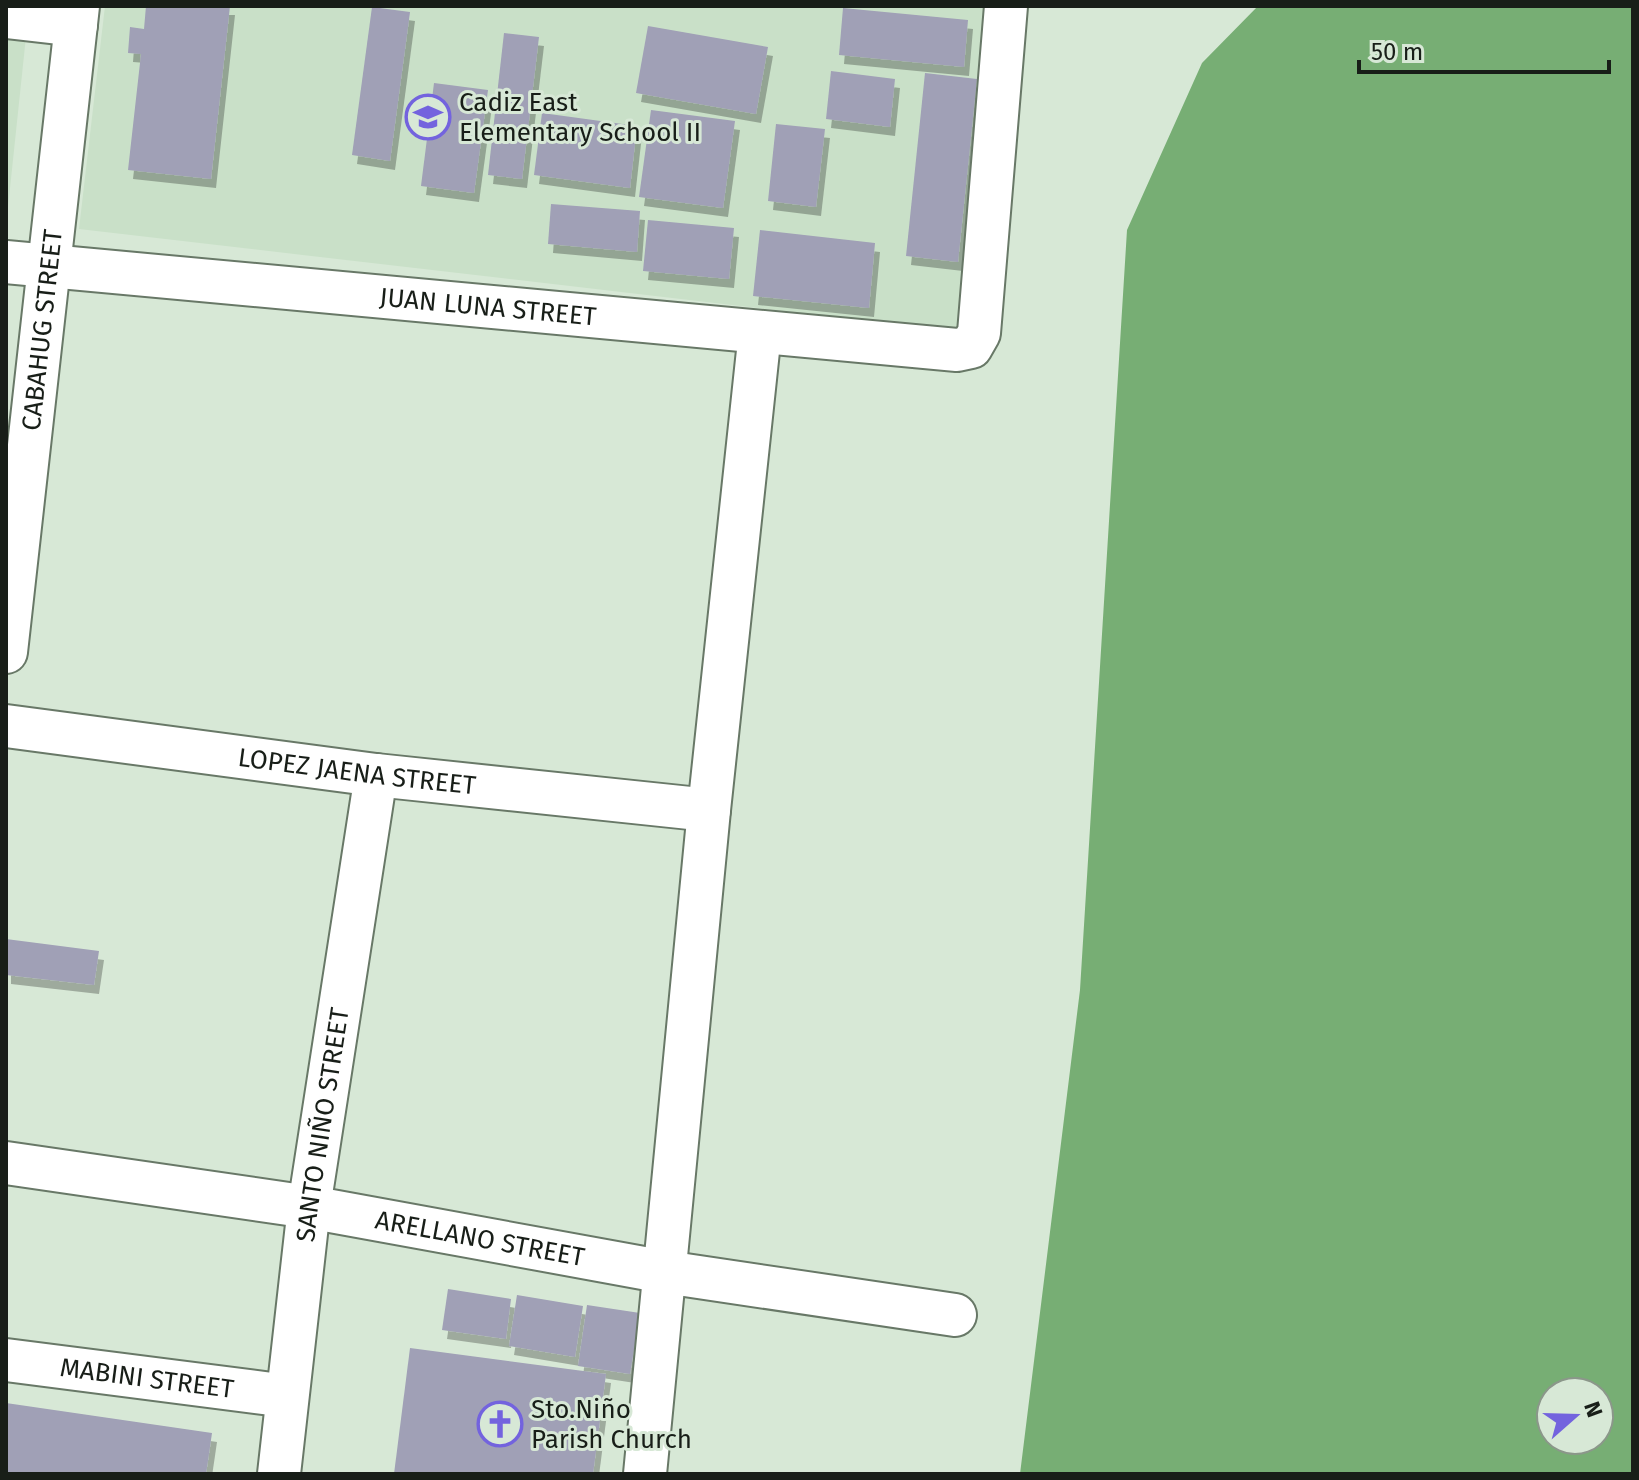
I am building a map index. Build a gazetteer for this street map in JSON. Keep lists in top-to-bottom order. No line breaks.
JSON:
{"streets":{"street":["JUAN LUNA STREET","CABAHUG STREET","LOPEZ JAENA STREET","SANTO NIÑO STREET","ARELLANO STREET","MABINI STREET"]},"crossings":[["JUAN LUNA STREET","CABAHUG STREET"],["LOPEZ JAENA STREET","SANTO NIÑO STREET"],["SANTO NIÑO STREET","ARELLANO STREET"],["SANTO NIÑO STREET","MABINI STREET"]],"places":{"school or university":["Cadiz East Elementary School II"],"church":["Sto.Niño Parish Church"]},"scale_bar":"50 m","north":"right"}
